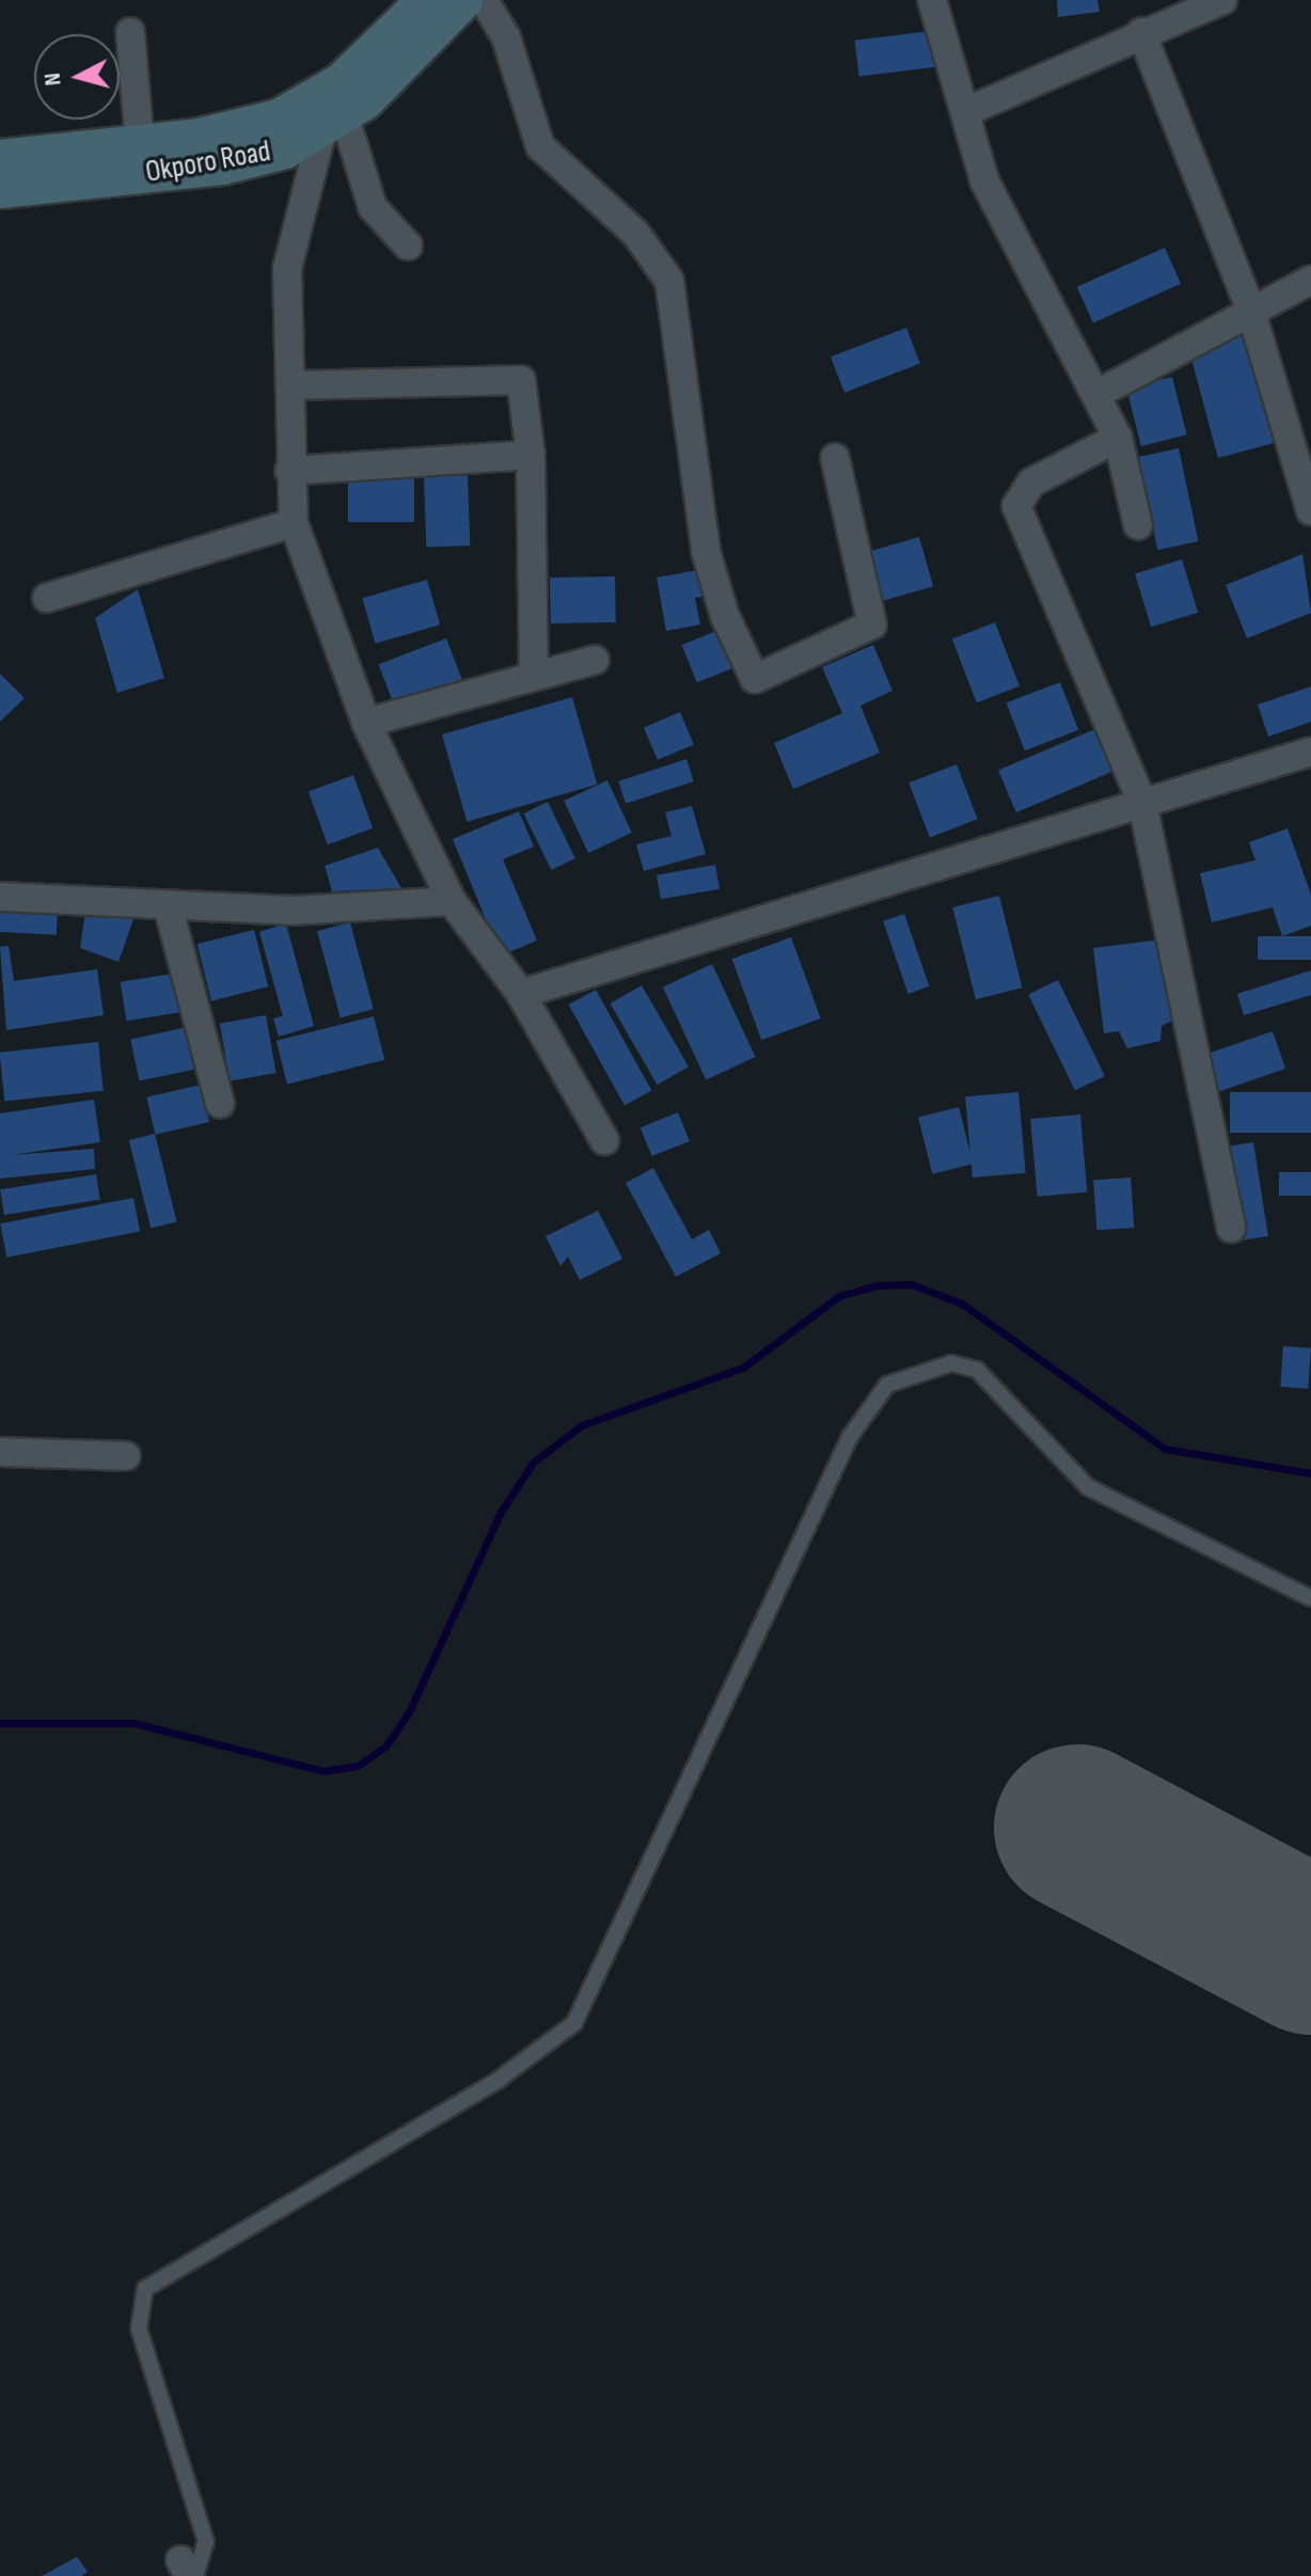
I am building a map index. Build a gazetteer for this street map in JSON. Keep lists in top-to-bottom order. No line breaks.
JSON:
{"streets":{"main road":["Okporo Road"]},"north":"left"}
